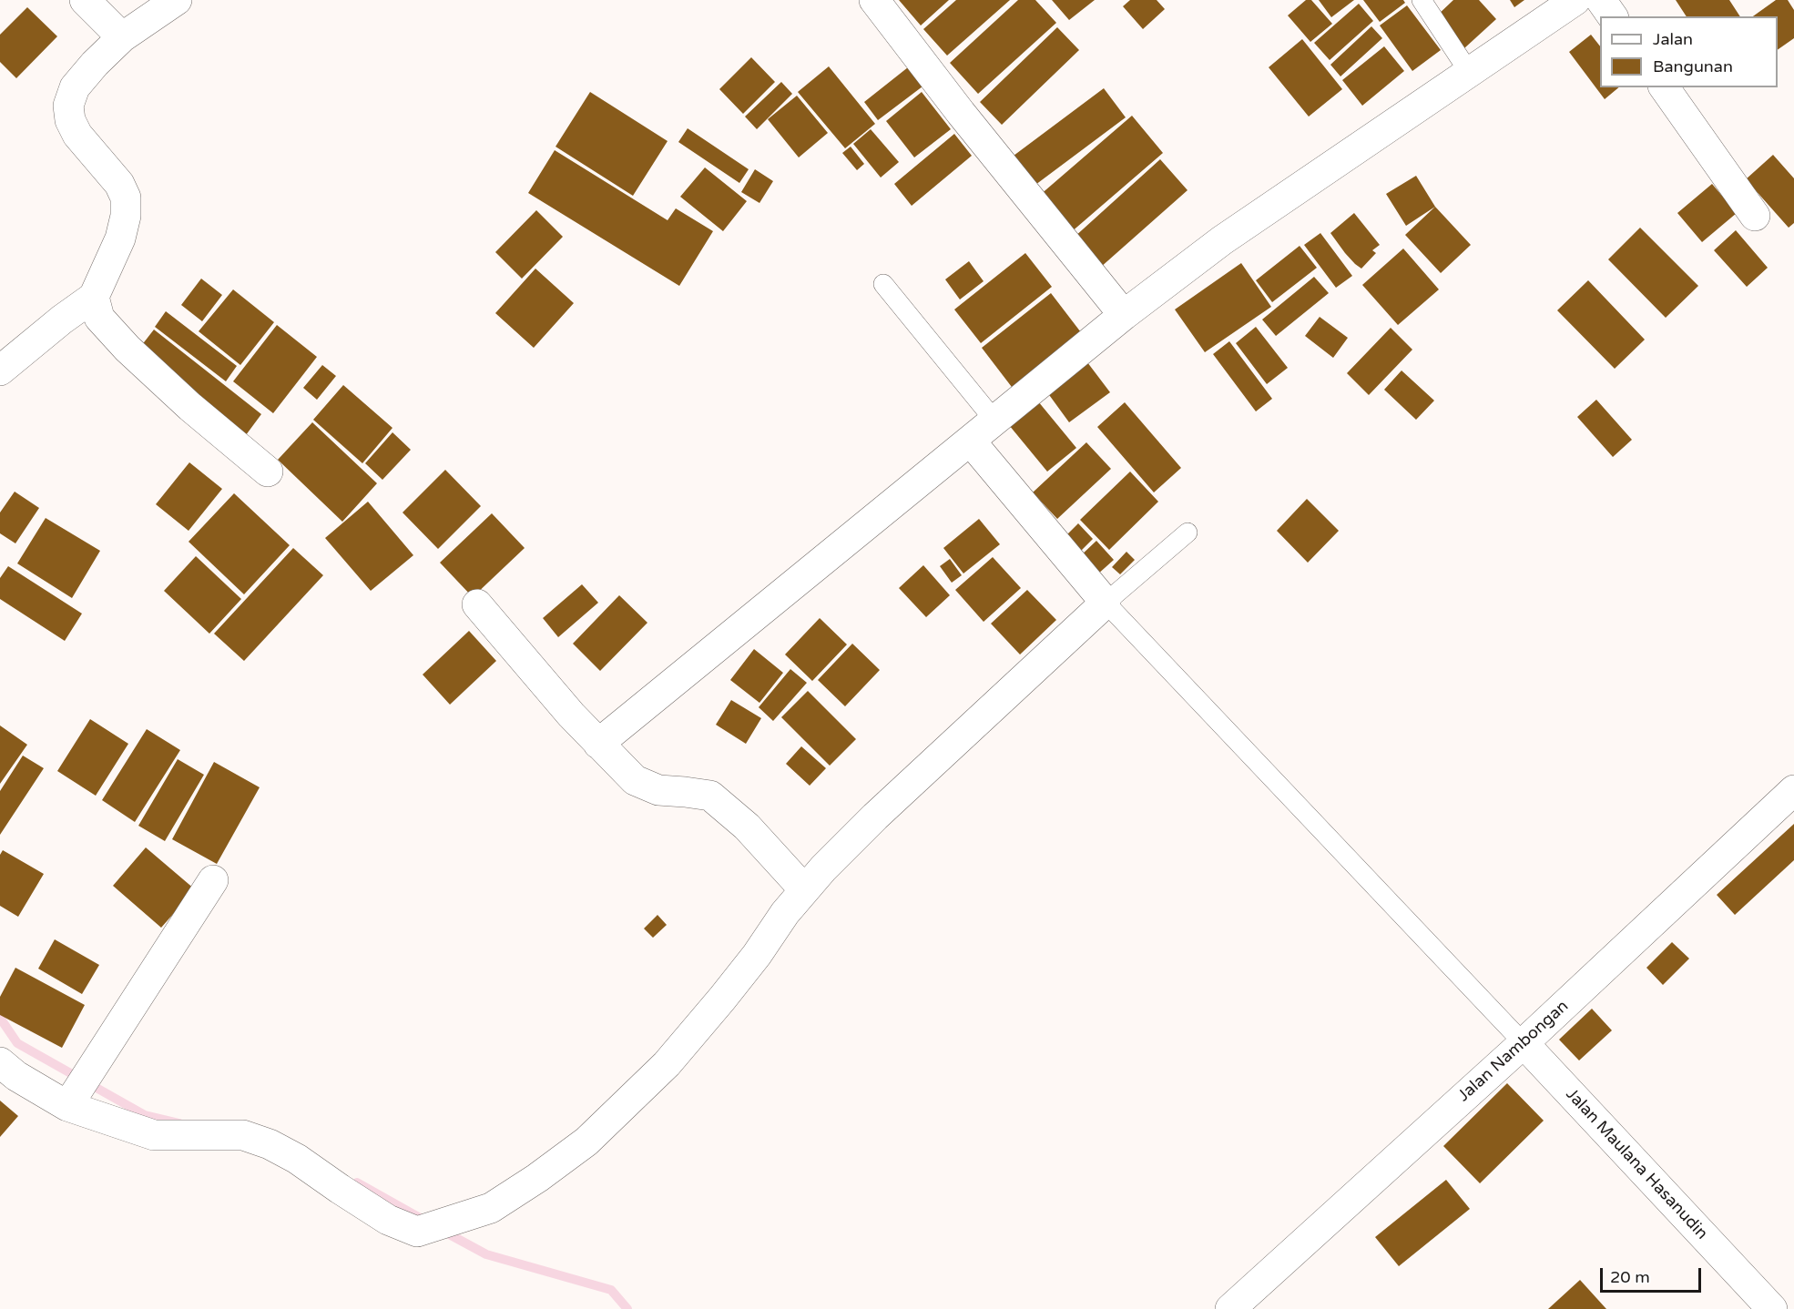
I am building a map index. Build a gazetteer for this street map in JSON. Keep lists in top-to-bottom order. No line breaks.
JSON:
{"streets":{"street":["Jalan Nambongan","Jalan Maulana Hasanudin"]},"crossings":[["Jalan Nambongan","Jalan Maulana Hasanudin"]],"legend":["Jalan","Bangunan"],"scale_bar":"20 m"}
